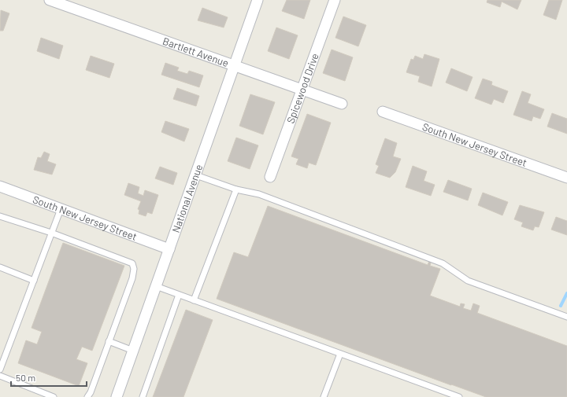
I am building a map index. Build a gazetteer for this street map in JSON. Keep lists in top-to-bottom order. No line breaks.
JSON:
{"streets":{"street":["Bartlett Avenue","Spicewood Drive","South New Jersey Street","National Avenue"]},"crossings":[["Bartlett Avenue","Spicewood Drive"],["Bartlett Avenue","National Avenue"],["South New Jersey Street","National Avenue"]],"scale_bar":"50 m"}
